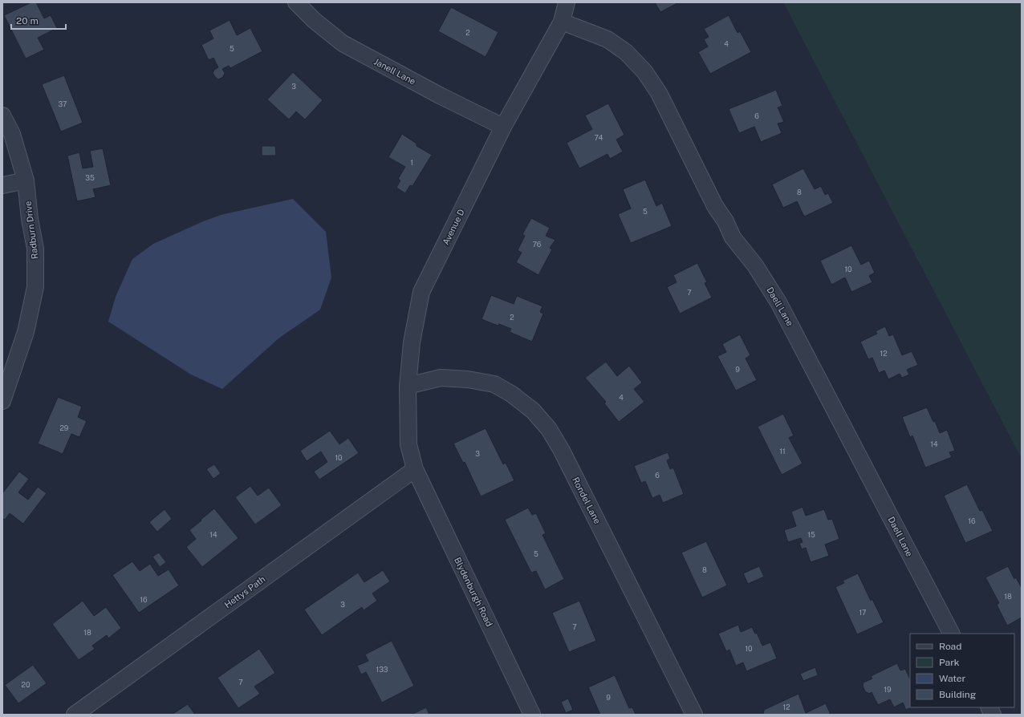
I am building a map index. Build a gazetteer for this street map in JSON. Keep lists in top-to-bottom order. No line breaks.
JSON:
{"streets":{"street":["Janell Lane","Avenue D","Radburn Drive","Daell Lane","Rondel Lane","Hettys Path","Blydenburgh Road"]},"crossings":[["Janell Lane","Avenue D"],["Avenue D","Daell Lane"],["Avenue D","Rondel Lane"],["Avenue D","Hettys Path"],["Avenue D","Blydenburgh Road"],["Hettys Path","Blydenburgh Road"]],"house_numbers":["2","4","5","3","37","6","74","1","35","8","5","76","10","7","2","12","9","4","29","14","11","3","10","6","16","14","15","5","8","18","16","3","17","7","18","10","133","7","20","19","9","12"],"legend":["Road","Park","Water","Building"],"scale_bar":"20 m"}
